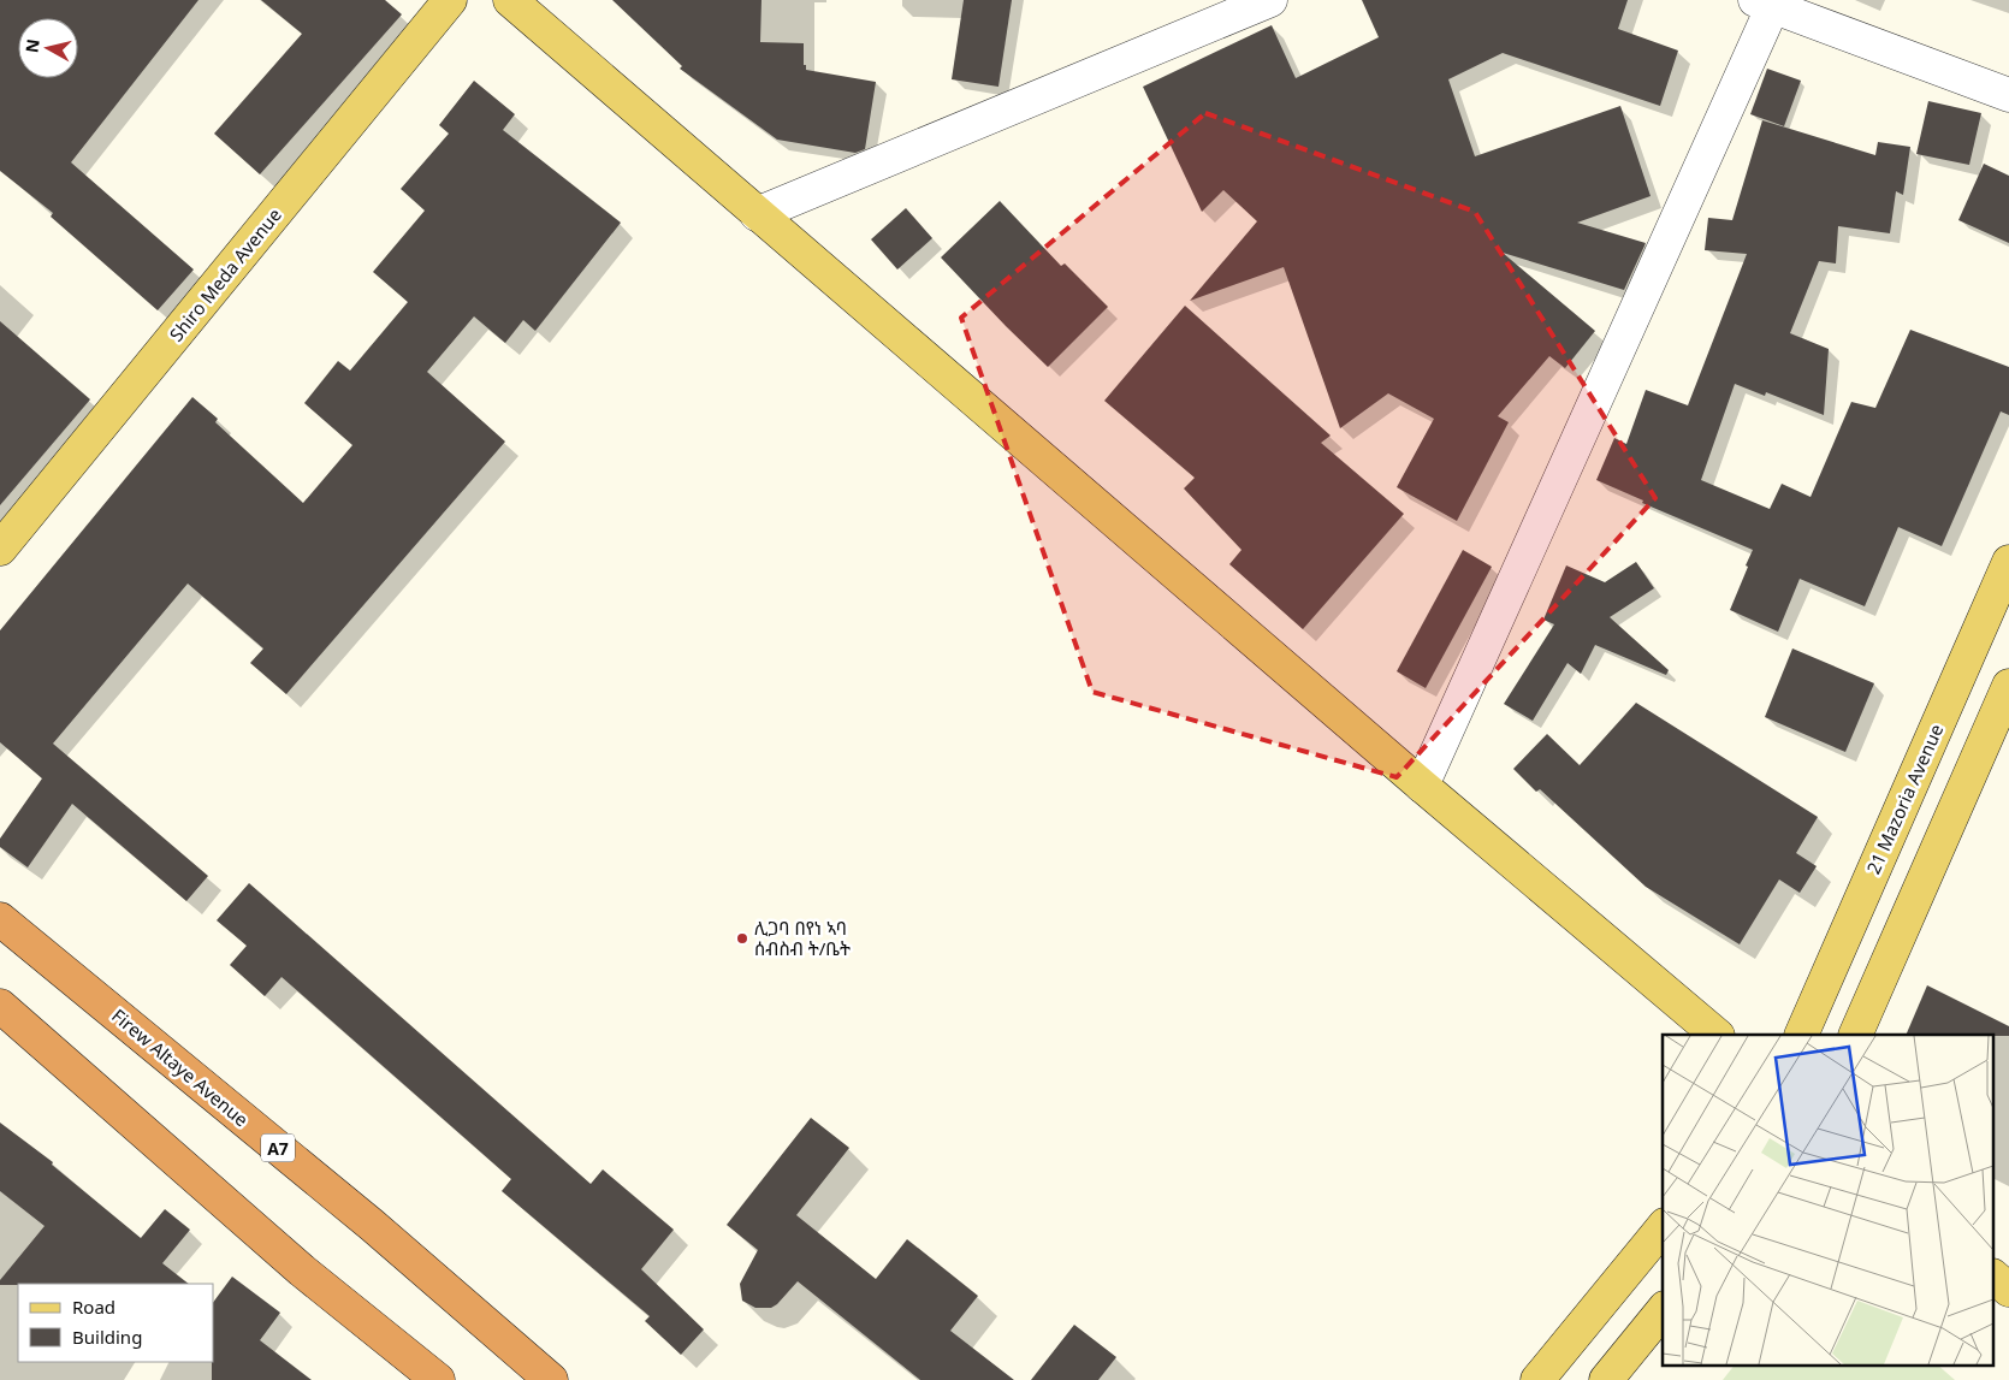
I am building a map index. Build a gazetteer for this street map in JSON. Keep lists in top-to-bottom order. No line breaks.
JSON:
{"streets":{"highway":["Firew Altaye Avenue","A7"],"main road":["Shiro Meda Avenue","21 Mazoria Avenue"]},"places":["ሊጋባ በየነ ኣባ ሰብስብ ት/ቤት"],"legend":["Road","Building"],"north":"left"}
